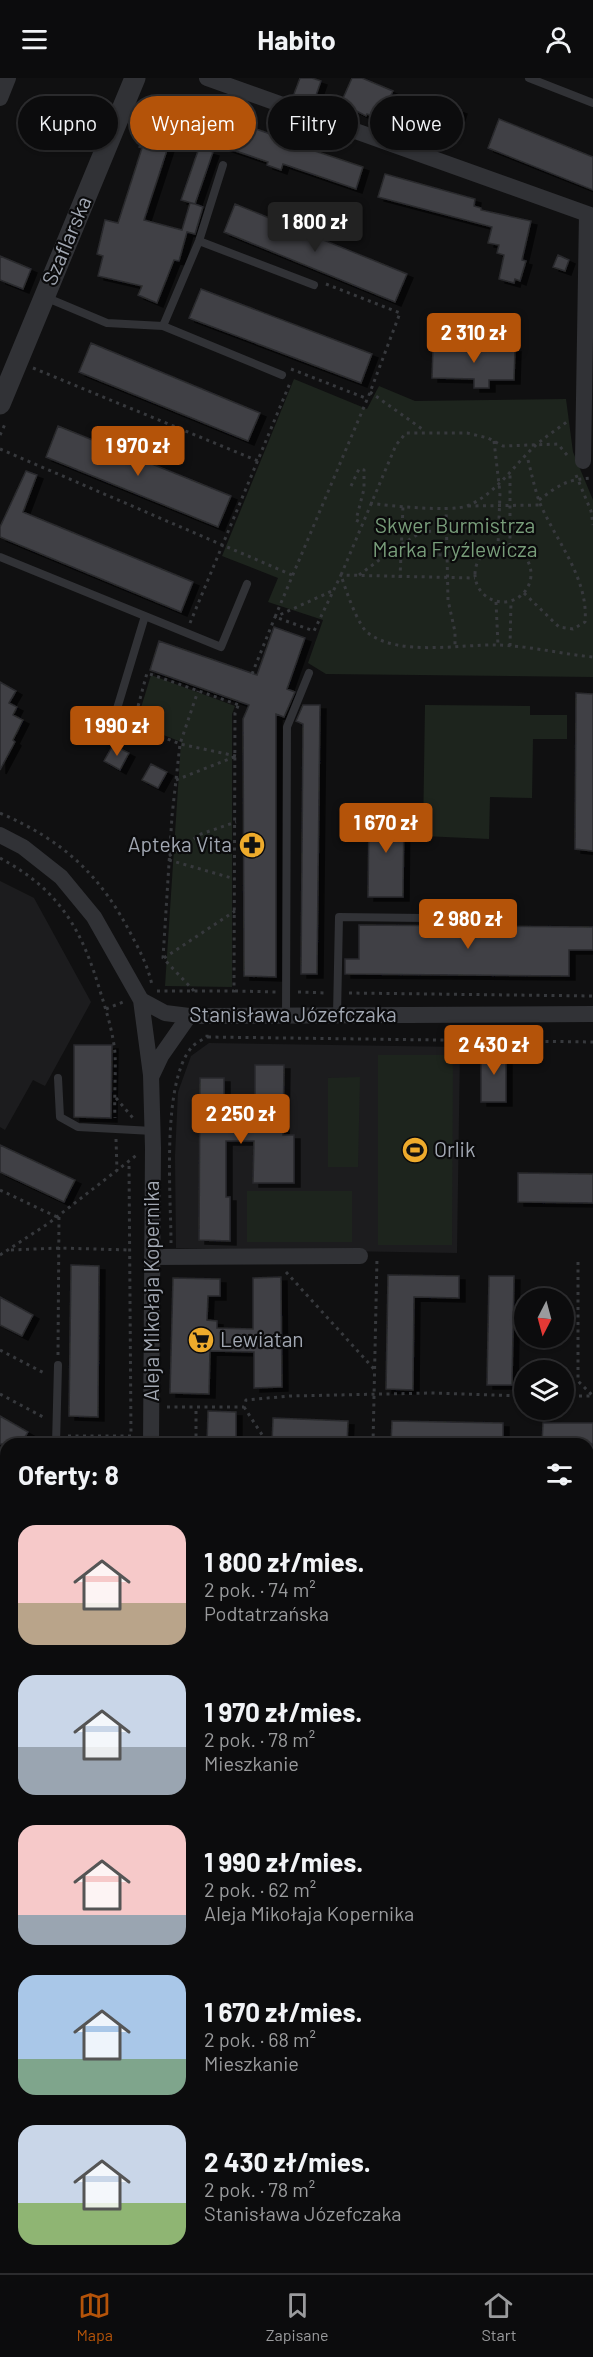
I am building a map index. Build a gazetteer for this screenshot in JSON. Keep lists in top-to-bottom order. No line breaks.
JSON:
{"streets":{"street":["Szaflarska","Stanisława Józefczaka","Aleja Mikołaja Kopernika"]},"crossings":[["Stanisława Józefczaka","Aleja Mikołaja Kopernika"]],"parks":["Skwer Burmistrza Marka Fryźlewicza"],"places":{"pharmacy":["Apteka Vita"],"sports":["Orlik"],"supermarket":["Lewiatan"]},"north":"bottom","page":{"header":"Habito","chip":["Kupno","Wynajem","Filtry","Nowe"],"price":["1 800 zł","2 310 zł","1 970 zł","1 990 zł","1 670 zł","2 980 zł","2 430 zł","2 250 zł"],"heading":"Oferty: 8","list":[{"name":"1 800 zł/mies.","note":"2 pok. · 74 m² · Podtatrzańska"},{"name":"1 970 zł/mies.","note":"2 pok. · 78 m² · Mieszkanie"},{"name":"1 990 zł/mies.","note":"2 pok. · 62 m² · Aleja Mikołaja Kopernika"},{"name":"1 670 zł/mies.","note":"2 pok. · 68 m² · Mieszkanie"},{"name":"2 430 zł/mies.","note":"2 pok. · 78 m² · Stanisława Józefczaka"}],"tabs":["Mapa","Zapisane","Start"]}}
